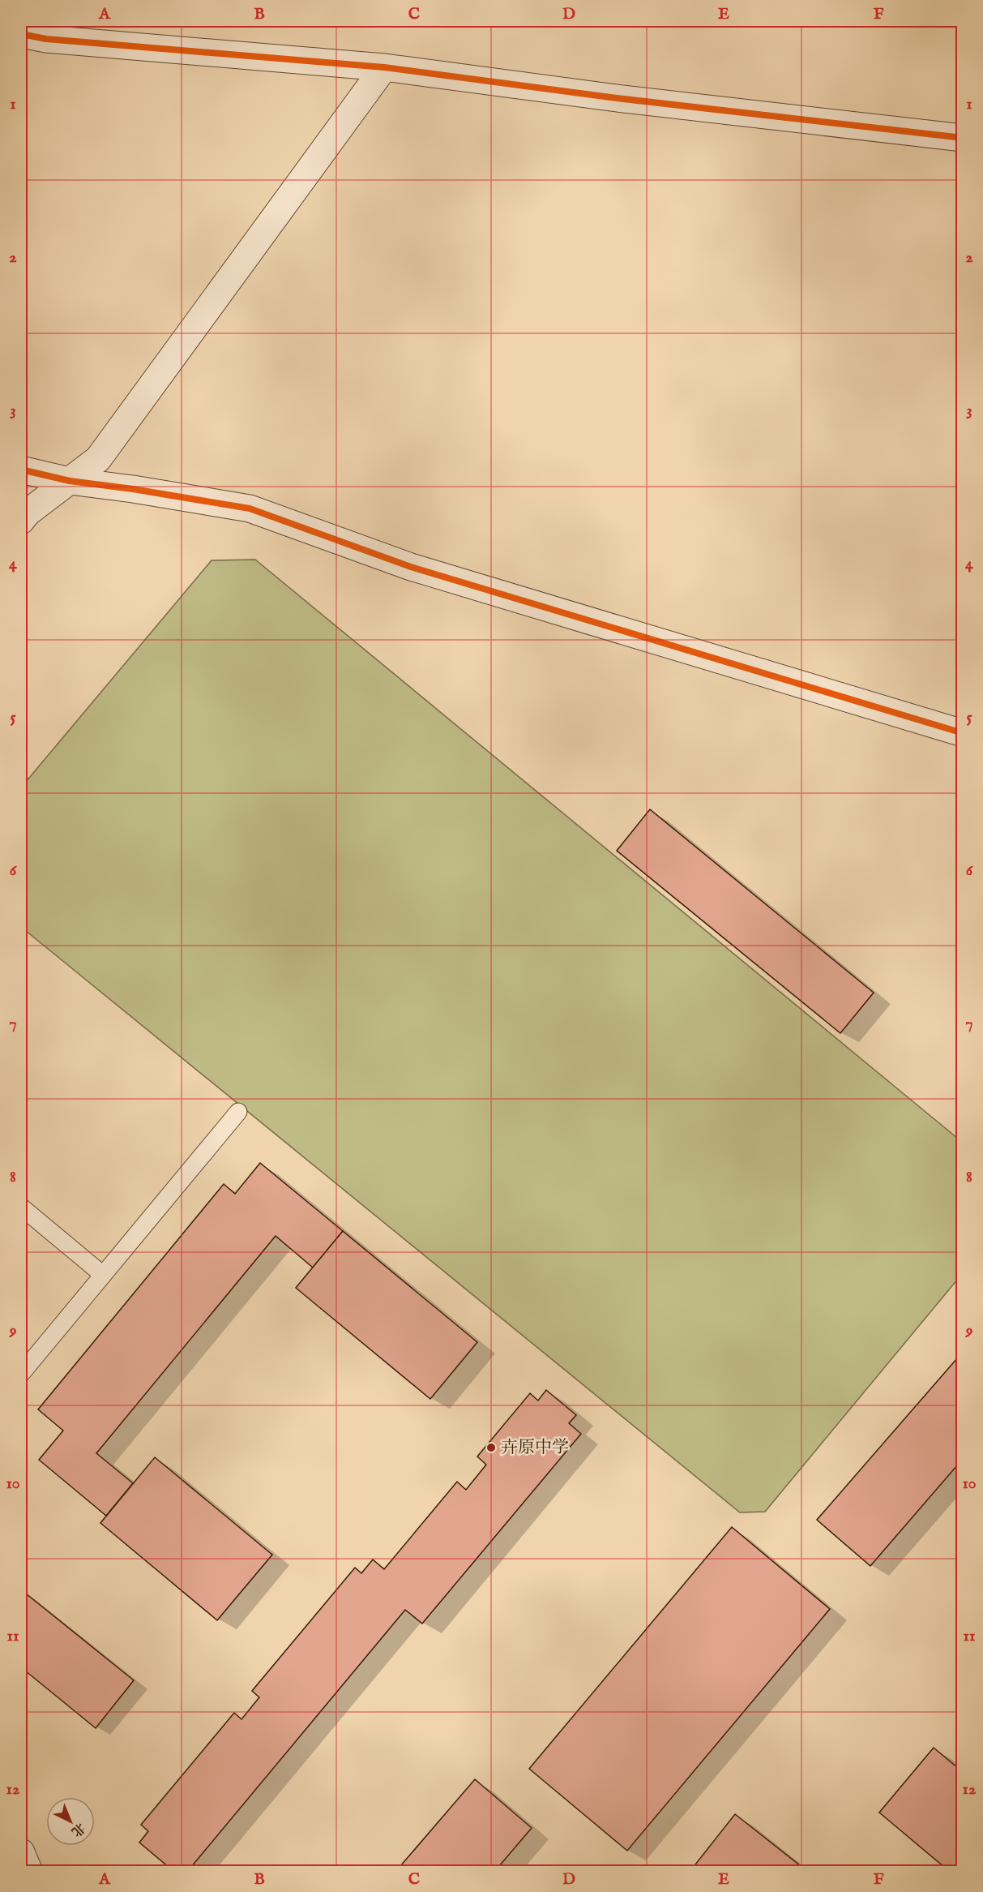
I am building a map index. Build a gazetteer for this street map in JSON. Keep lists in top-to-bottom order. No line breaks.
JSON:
{"places":["卉原中学"],"north":"bottom right","grid":{"columns":["A","B","C","D","E","F"],"rows":["1","2","3","4","5","6","7","8","9","10","11","12"]}}
